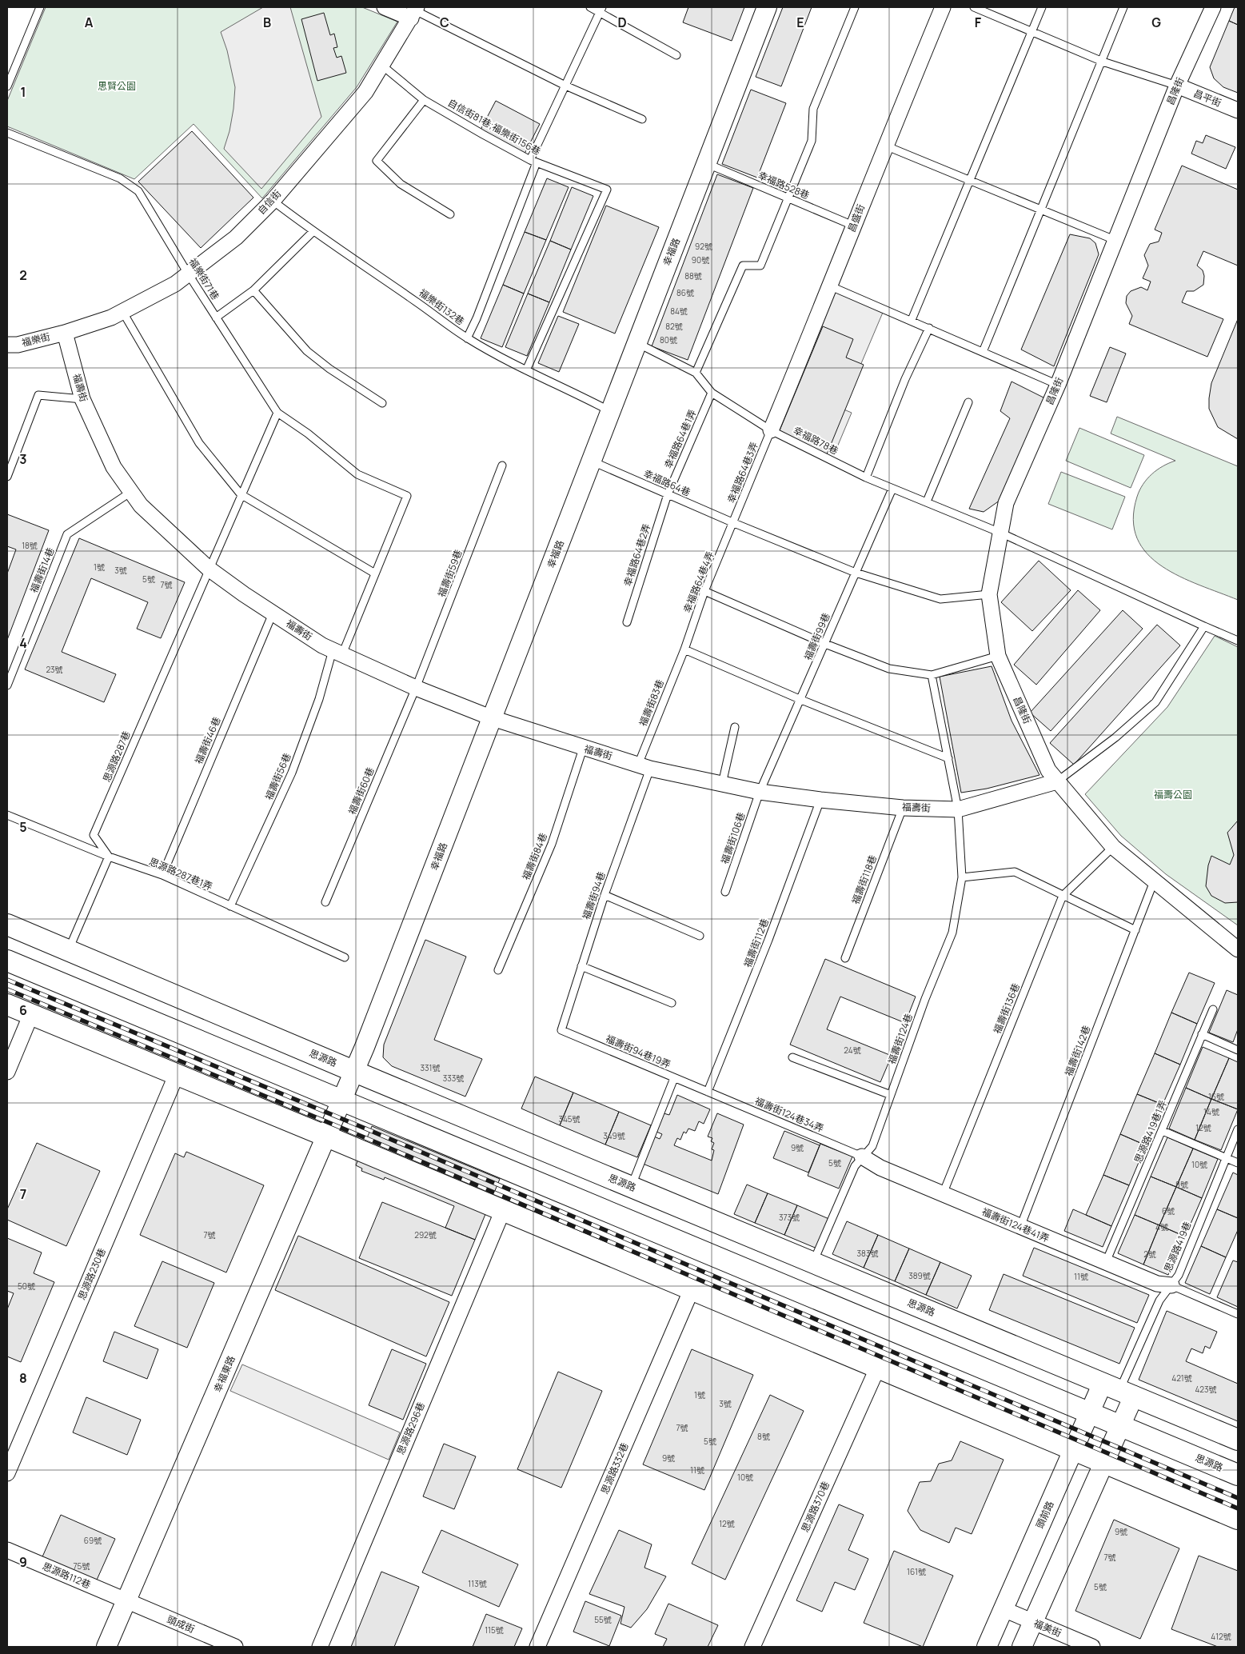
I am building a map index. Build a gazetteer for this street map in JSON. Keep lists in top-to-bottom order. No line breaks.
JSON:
{"streets":{"main road":["思源路"],"street":["昌隆街","昌平街","自信街","昌盛街","幸福路","福樂街","福壽街","福壽街124巷41弄","思源路230巷","幸福東路","思源路296巷","思源路332巷","思源路370巷","頭前路","思源路112巷","頭成街","福美街"],"lane":["自信街81巷;福樂街156巷","幸福路528巷","福樂街71巷","福樂街132巷","幸福路64巷1弄","幸福路78巷","幸福路64巷3弄","幸福路64巷","幸福路64巷2弄","福壽街14巷","福壽街59巷","幸福路64巷4弄","福壽街99巷","福壽街83巷","福壽街46巷","思源路287巷","福壽街56巷","福壽街60巷","福壽街106巷","福壽街84巷","思源路287巷1弄","福壽街118巷","福壽街94巷","福壽街112巷","福壽街136巷","福壽街124巷","福壽街142巷","福壽街94巷19弄","福壽街124巷34弄","思源路419巷1弄","思源路419巷"]},"crossings":[["昌隆街","昌平街"],["昌隆街","福壽街"],["昌隆街","幸福路78巷"],["昌隆街","幸福路64巷"],["自信街81巷;福樂街156巷","自信街"],["自信街81巷;福樂街156巷","福樂街132巷"],["幸福路528巷","昌盛街"],["幸福路528巷","幸福路"],["自信街","福樂街71巷"],["自信街","福樂街132巷"],["自信街","福樂街"],["自信街","福壽街"],["昌盛街","幸福路78巷"],["昌盛街","幸福路64巷3弄"],["幸福路","福樂街132巷"],["幸福路","福壽街"],["幸福路","幸福路78巷"],["幸福路","幸福路64巷"],["幸福路","思源路"],["幸福路","幸福東路"],["福樂街71巷","福壽街56巷"],["福樂街","福壽街"],["福壽街","福壽街14巷"],["福壽街","福壽街59巷"],["福壽街","福壽街99巷"],["福壽街","福壽街83巷"],["福壽街","福壽街46巷"],["福壽街","思源路287巷"],["福壽街","福壽街56巷"],["福壽街","福壽街60巷"],["福壽街","福壽街106巷"],["福壽街","福壽街84巷"],["福壽街","福壽街118巷"],["福壽街","福壽街94巷"],["福壽街","福壽街112巷"],["福壽街","福壽街124巷"],["幸福路64巷1弄","幸福路78巷"],["幸福路64巷1弄","幸福路64巷"],["幸福路64巷1弄","幸福路64巷2弄"],["幸福路78巷","幸福路64巷3弄"],["幸福路78巷","福壽街99巷"],["幸福路64巷3弄","幸福路64巷"],["幸福路64巷3弄","幸福路64巷4弄"],["幸福路64巷","幸福路64巷2弄"],["幸福路64巷","幸福路64巷4弄"],["幸福路64巷","福壽街99巷"],["福壽街59巷","福壽街60巷"],["幸福路64巷4弄","福壽街83巷"],["福壽街99巷","福壽街106巷"],["福壽街83巷","福壽街94巷"],["福壽街46巷","思源路287巷1弄"],["思源路287巷","思源路287巷1弄"],["福壽街56巷","思源路287巷1弄"],["福壽街94巷","福壽街94巷19弄"],["福壽街112巷","福壽街94巷19弄"],["福壽街112巷","福壽街124巷34弄"],["福壽街136巷","福壽街124巷41弄"],["福壽街124巷","思源路"],["福壽街124巷","福壽街124巷34弄"],["福壽街124巷","福壽街124巷41弄"],["福壽街142巷","福壽街124巷41弄"],["福壽街94巷19弄","福壽街124巷34弄"],["思源路","思源路419巷"],["思源路","幸福東路"],["思源路","頭前路"],["福壽街124巷34弄","福壽街124巷41弄"],["思源路419巷1弄","福壽街124巷41弄"],["福壽街124巷41弄","思源路419巷"],["思源路419巷","頭前路"],["幸福東路","思源路112巷"],["幸福東路","頭成街"],["頭前路","福美街"],["思源路112巷","頭成街"]],"parks":["思賢公園","福壽公園"],"house_numbers":["92號","90號","88號","86號","84號","82號","80號","18號","1號","3號","5號","7號","23號","24號","331號","333號","16號","14號","345號","12號","349號","9號","5號","10號","8號","6號","373號","4號","7號","292號","383號","2號","389號","11號","50號","421號","423號","1號","3號","7號","8號","5號","9號","11號","10號","12號","9號","69號","7號","75號","161號","113號","5號","55號","115號","412號"],"grid":{"columns":["A","B","C","D","E","F","G"],"rows":["1","2","3","4","5","6","7","8","9"]}}
